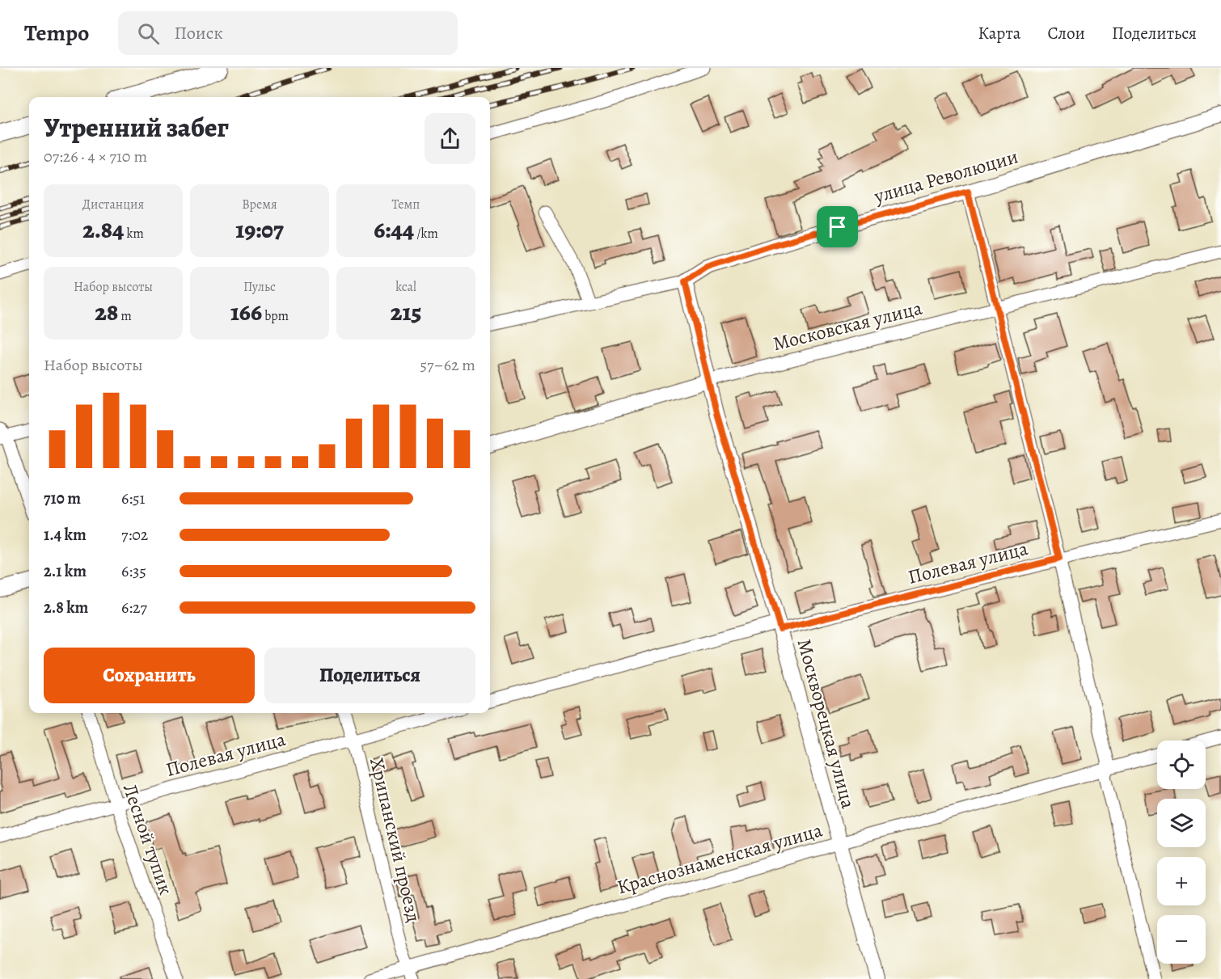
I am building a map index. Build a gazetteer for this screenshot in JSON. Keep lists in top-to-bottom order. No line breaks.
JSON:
{"streets":{"street":["улица Революции","Московская улица","Полевая улица","Москворецкая улица","Лесной тупик","Хрипанский проезд","Краснознаменская улица"]},"crossings":[["улица Революции","Москворецкая улица"],["Московская улица","Москворецкая улица"],["Полевая улица","Москворецкая улица"],["Полевая улица","Лесной тупик"],["Полевая улица","Хрипанский проезд"],["Москворецкая улица","Краснознаменская улица"],["Хрипанский проезд","Краснознаменская улица"]],"page":{"header":"Tempo","search":"Поиск","nav":["Карта","Слои","Поделиться"],"heading":["Утренний забег","07:26 · 4 × 710 m"],"stats":[["Дистанция","2.84 km"],["Время","19:07"],["Темп","6:44 /km"],["Набор высоты","28 m"],["Пульс","166 bpm"],["kcal","215"]],"chart":["Набор высоты","57–62 m"],"list":[{"name":"710 m","note":"6:51"},{"name":"1.4 km","note":"7:02"},{"name":"2.1 km","note":"6:35"},{"name":"2.8 km","note":"6:27"}],"buttons":["Сохранить","Поделиться"],"map_buttons":["+","−"]}}
